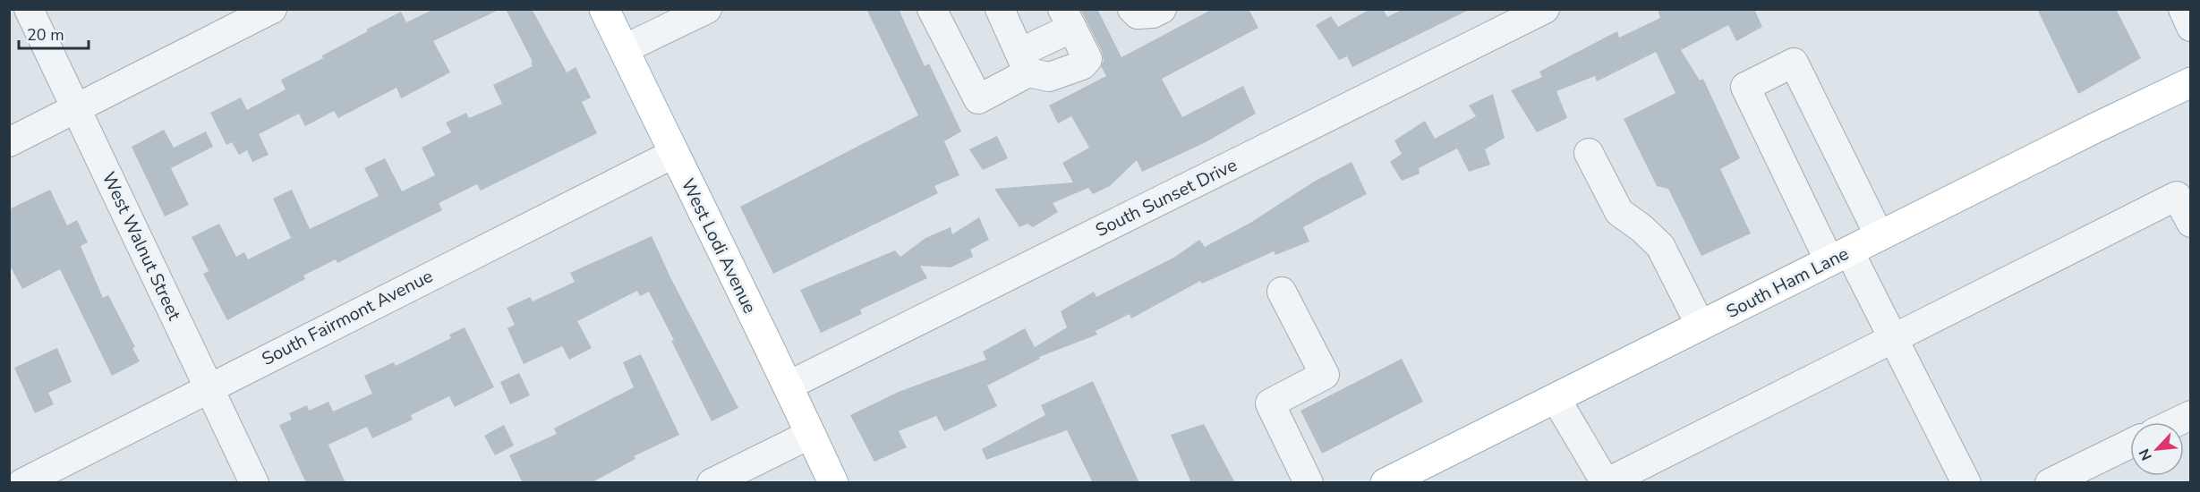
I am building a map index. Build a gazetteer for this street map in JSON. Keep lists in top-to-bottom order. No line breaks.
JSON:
{"streets":{"main road":["West Lodi Avenue","South Ham Lane"],"street":["South Sunset Drive","West Walnut Street","South Fairmont Avenue"]},"crossings":[["South Sunset Drive","West Lodi Avenue"],["West Walnut Street","South Fairmont Avenue"],["West Lodi Avenue","South Fairmont Avenue"]],"scale_bar":"20 m","north":"bottom left"}
